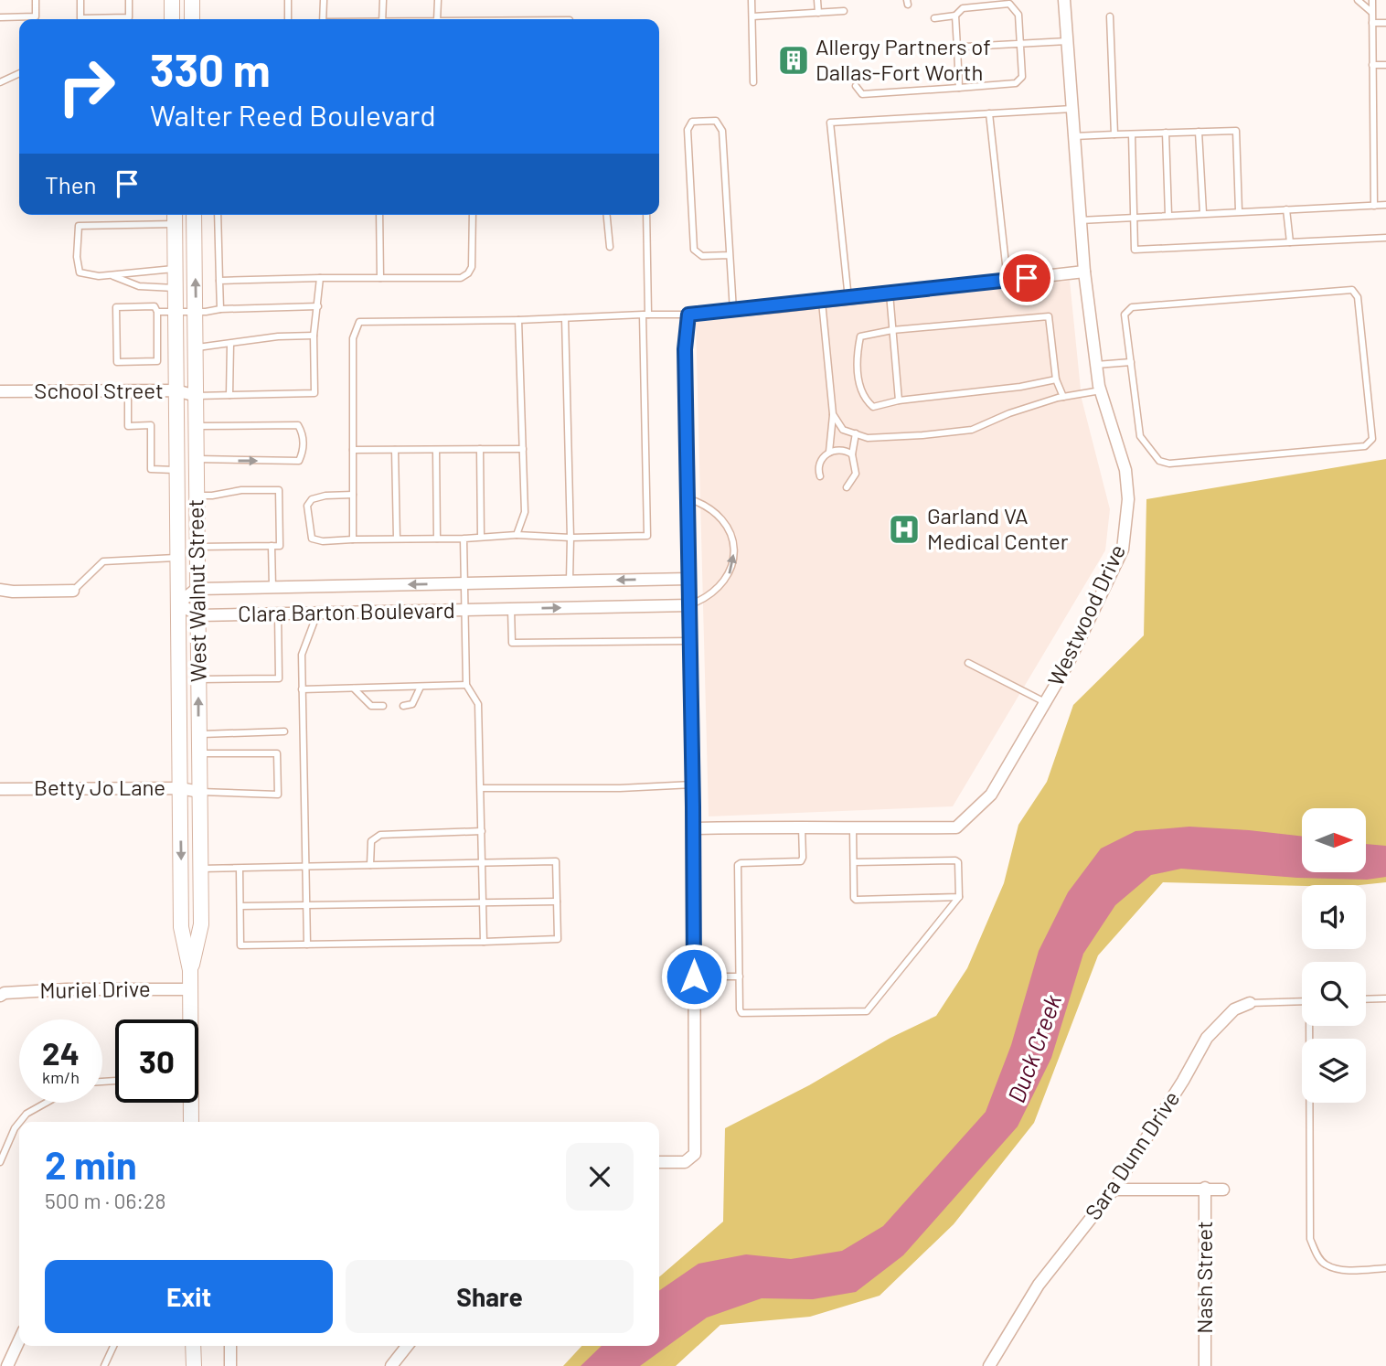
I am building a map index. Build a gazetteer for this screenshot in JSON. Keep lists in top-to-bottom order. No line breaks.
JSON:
{"streets":{"main road":["West Walnut Street"],"street":["School Street","Clara Barton Boulevard","Westwood Drive","Betty Jo Lane","Muriel Drive","Sara Dunn Drive","Nash Street"]},"crossings":[["School Street","West Walnut Street"],["West Walnut Street","Clara Barton Boulevard"],["West Walnut Street","Betty Jo Lane"],["West Walnut Street","Muriel Drive"]],"water":["Duck Creek"],"places":{"building":["Allergy Partners of Dallas-Fort Worth"],"hospital":["Garland VA Medical Center"]},"north":"right","page":{"turn":["330 m","Walter Reed Boulevard"],"then":"Then","speed":"24 km/h","limit":"30","heading":["2 min","500 m · 06:28"],"buttons":["Exit","Share"]}}
